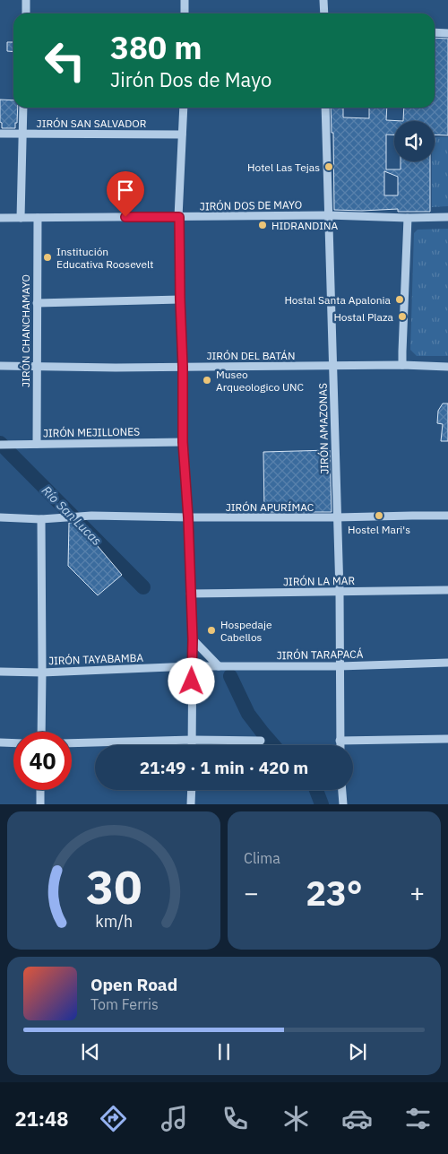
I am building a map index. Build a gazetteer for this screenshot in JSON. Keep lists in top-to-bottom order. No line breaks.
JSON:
{"streets":{"street":["JIRÓN SAN SALVADOR","JIRÓN DOS DE MAYO","JIRÓN CHANCHAMAYO","JIRÓN DEL BATÁN","JIRÓN AMAZONAS","JIRÓN MEJILLONES","JIRÓN APURÍMAC","JIRÓN LA MAR","JIRÓN TARAPACÁ","JIRÓN TAYABAMBA"]},"crossings":[["JIRÓN DOS DE MAYO","JIRÓN CHANCHAMAYO"],["JIRÓN DOS DE MAYO","JIRÓN AMAZONAS"],["JIRÓN CHANCHAMAYO","JIRÓN DEL BATÁN"],["JIRÓN CHANCHAMAYO","JIRÓN MEJILLONES"],["JIRÓN DEL BATÁN","JIRÓN AMAZONAS"],["JIRÓN AMAZONAS","JIRÓN APURÍMAC"],["JIRÓN AMAZONAS","JIRÓN LA MAR"],["JIRÓN AMAZONAS","JIRÓN TARAPACÁ"],["JIRÓN TARAPACÁ","JIRÓN TAYABAMBA"]],"water":["Río San Lucas"],"places":["Hotel Las Tejas","HIDRANDINA","Institución Educativa Roosevelt","Hostal Santa Apalonia","Hostal Plaza","Museo Arqueologico UNC","Hostel Mari's","Hospedaje Cabellos"],"page":{"turn":["380 m","Jirón Dos de Mayo"],"limit":"40","trip":"21:49 · 1 min · 420 m","tile":"Clima","heat":["−","23°","+"],"song":["Open Road","Tom Ferris"],"tabs":"21:48","gauge":["30","km/h"]}}
